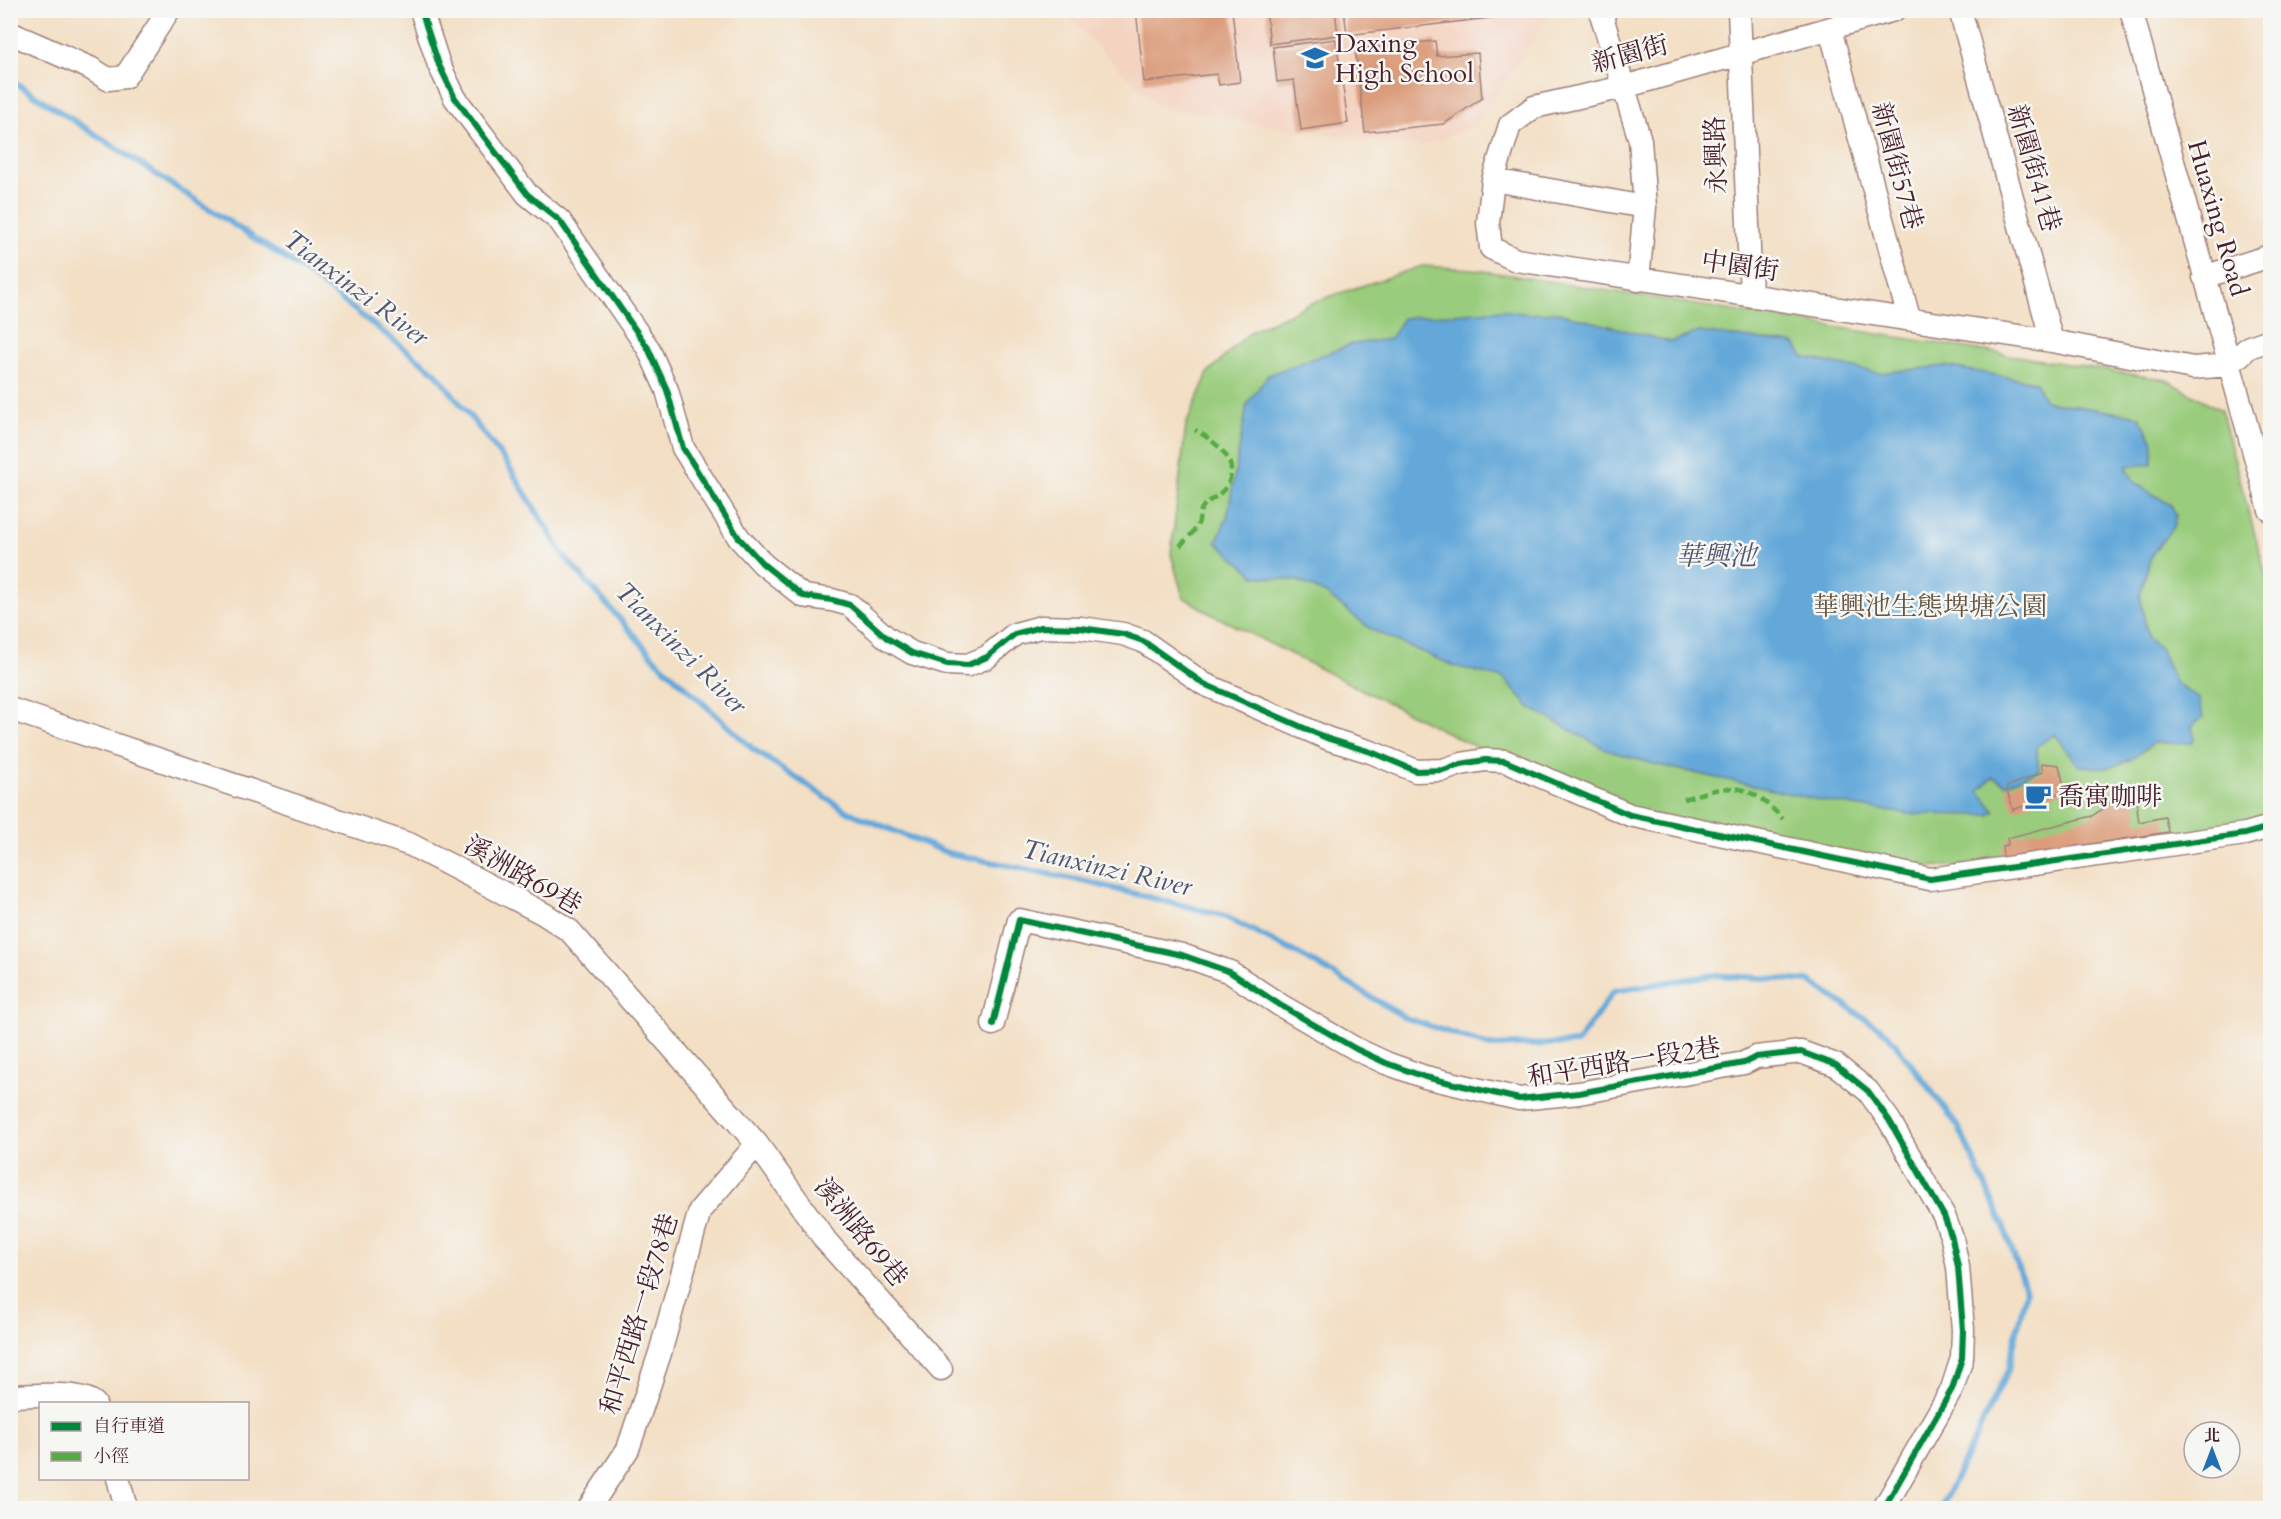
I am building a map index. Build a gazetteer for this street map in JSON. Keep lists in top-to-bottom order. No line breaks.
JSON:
{"streets":{"street":["新園街","永興路","新園街57巷","新園街41巷","Huaxing Road","中園街","溪洲路69巷","和平西路一段2巷","和平西路一段78巷"]},"crossings":[["新園街","永興路"],["新園街","新園街57巷"],["新園街","中園街"],["永興路","中園街"],["新園街57巷","中園街"],["新園街41巷","中園街"],["Huaxing Road","中園街"],["溪洲路69巷","和平西路一段78巷"]],"water":["Tianxinzi River","華興池"],"parks":["華興池生態埤塘公園"],"places":{"school or university":["Daxing High School"],"cafe":["喬寓咖啡"]},"legend":["自行車道","小徑"],"north":"top"}
